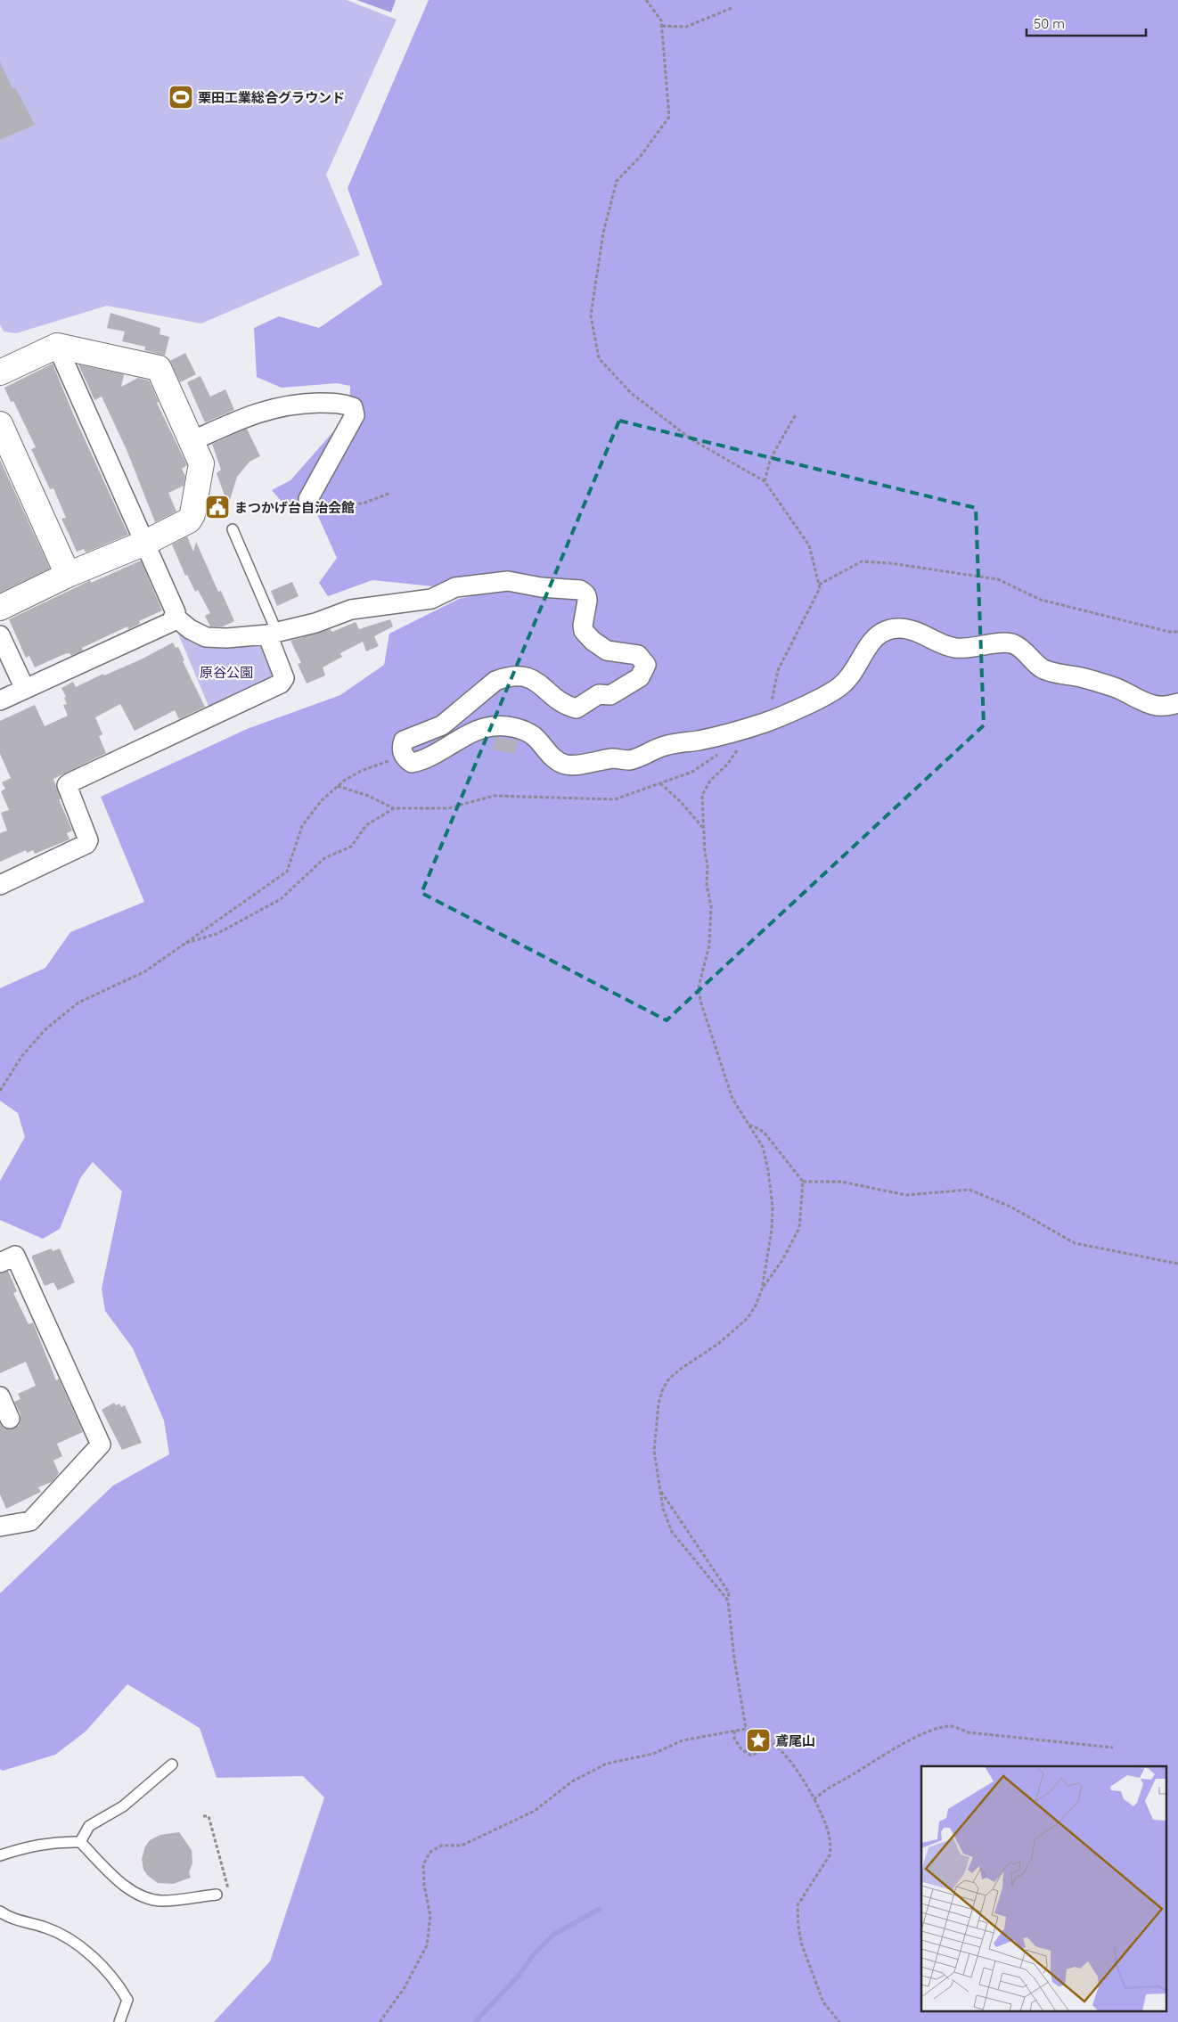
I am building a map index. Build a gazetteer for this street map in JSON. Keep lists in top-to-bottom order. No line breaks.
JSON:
{"parks":["原谷公園"],"places":{"sports":["栗田工業総合グラウンド"],"public building":["まつかげ台自治会館"],"place":["鳶尾山"]},"scale_bar":"50 m"}
